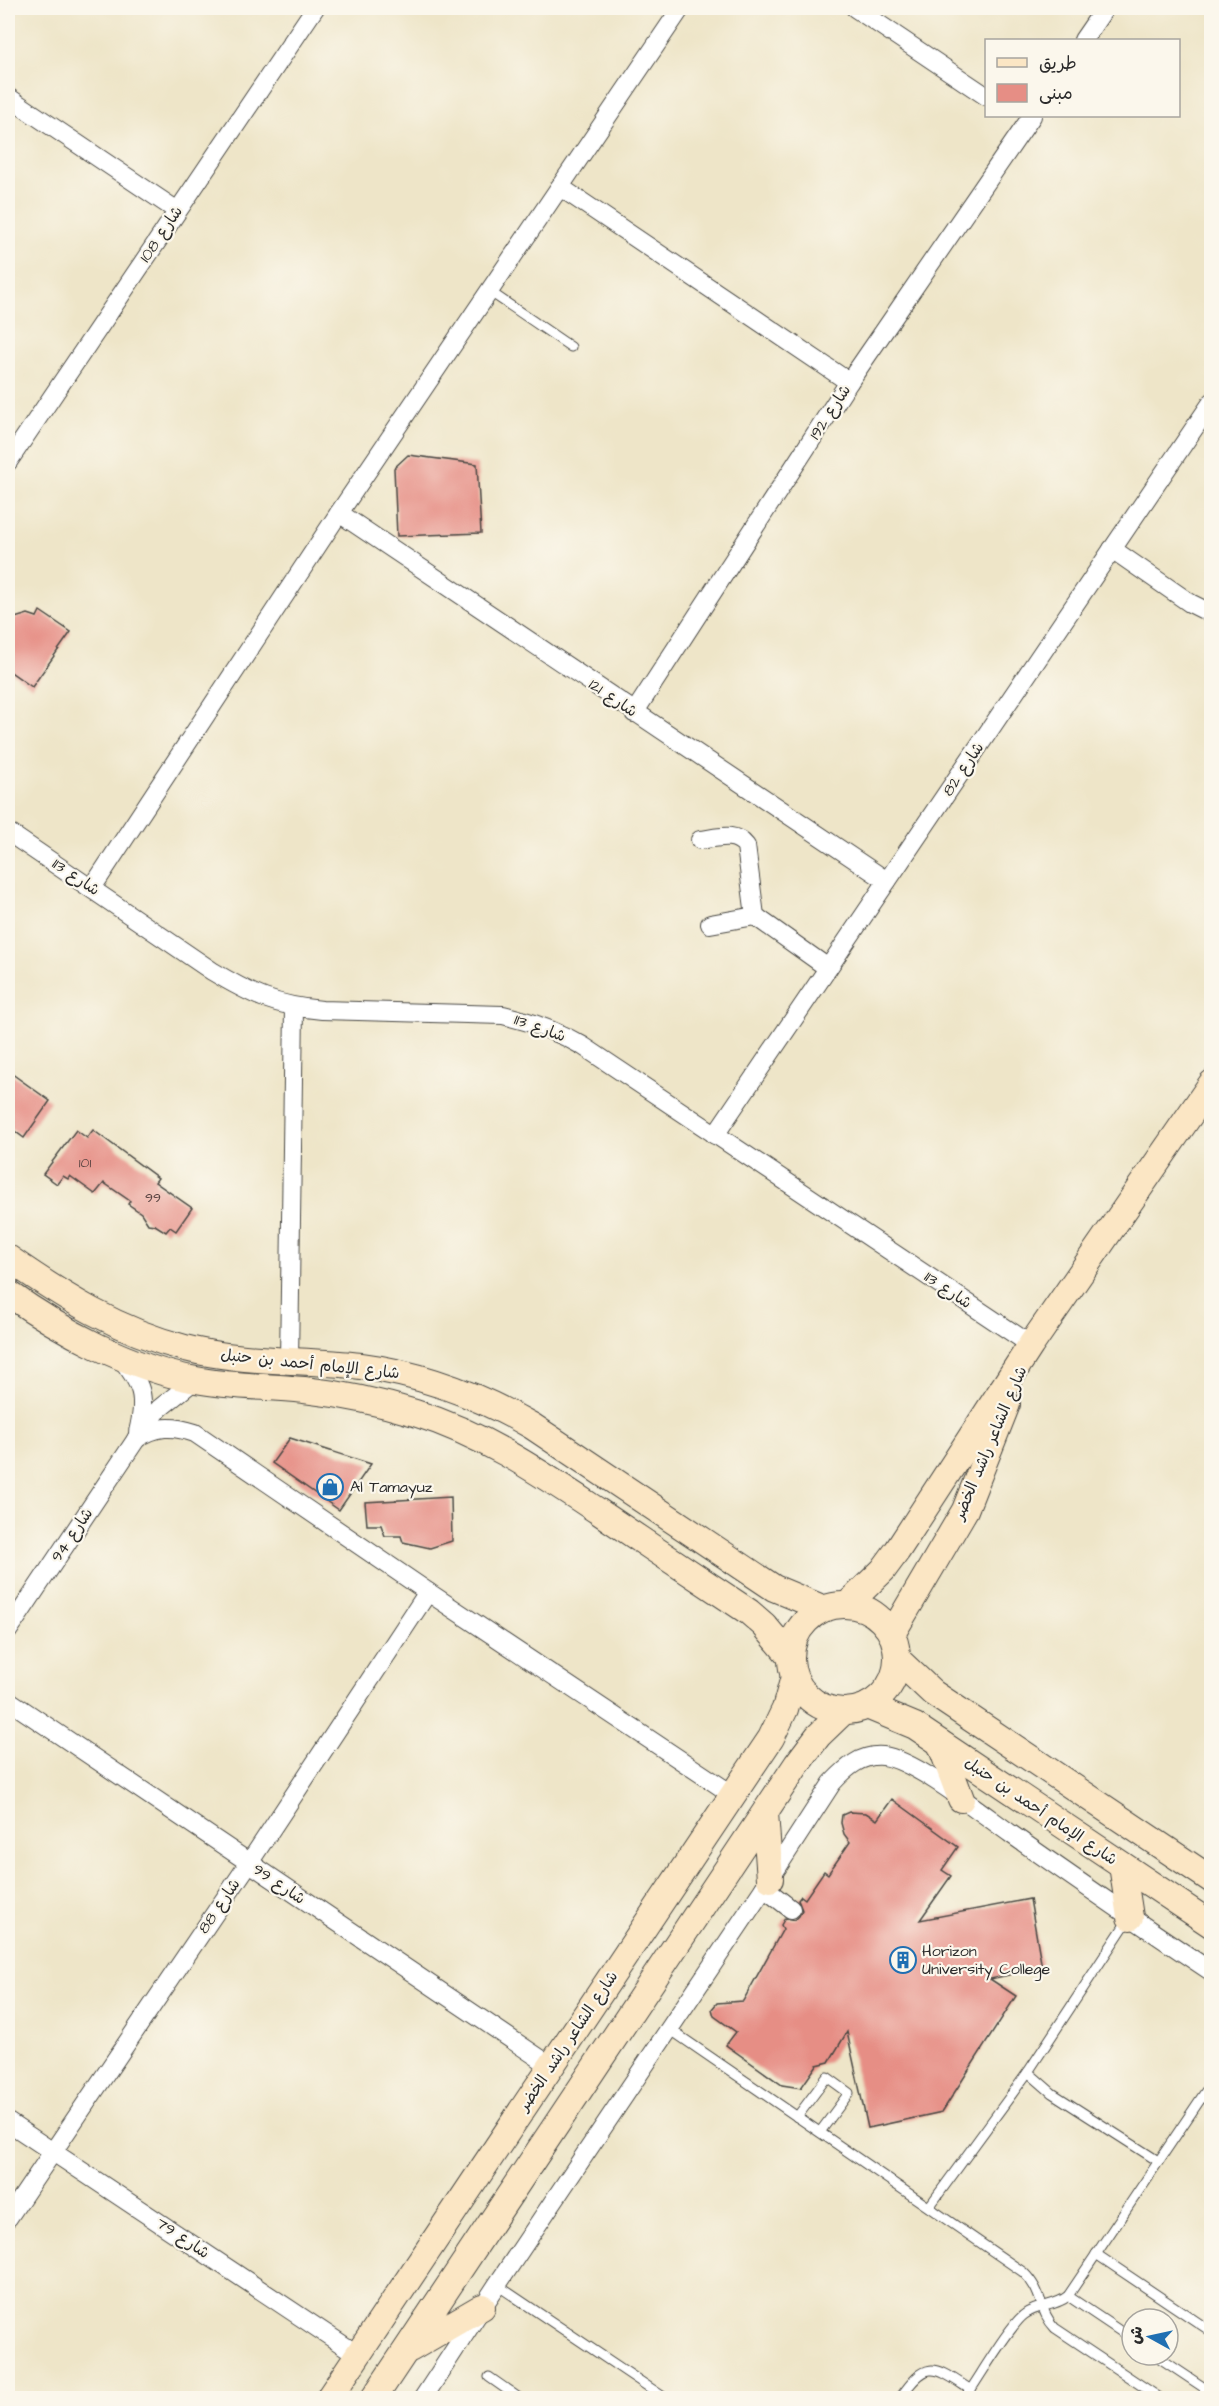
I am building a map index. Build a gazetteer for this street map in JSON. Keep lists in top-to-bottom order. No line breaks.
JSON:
{"streets":{"street":["شارع 108","شارع 192","شارع 121","شارع 82","شارع 113","شارع الإمام أحمد بن حنبل","شارع الشاعر راشد الخضر","شارع 94","شارع 99","شارع 88","شارع 79"]},"crossings":[["شارع 192","شارع 121"],["شارع 121","شارع 82"],["شارع 82","شارع 113"],["شارع 113","شارع الشاعر راشد الخضر"],["شارع الإمام أحمد بن حنبل","شارع الشاعر راشد الخضر"],["شارع الإمام أحمد بن حنبل","شارع 94"],["شارع الشاعر راشد الخضر","شارع 99"],["شارع الشاعر راشد الخضر","شارع 79"],["شارع 99","شارع 88"],["شارع 88","شارع 79"]],"places":{"shop":["Al Tamayuz"],"building":["Horizon University College"]},"house_numbers":["101","99"],"legend":["طريق","مبنى"],"north":"left"}
